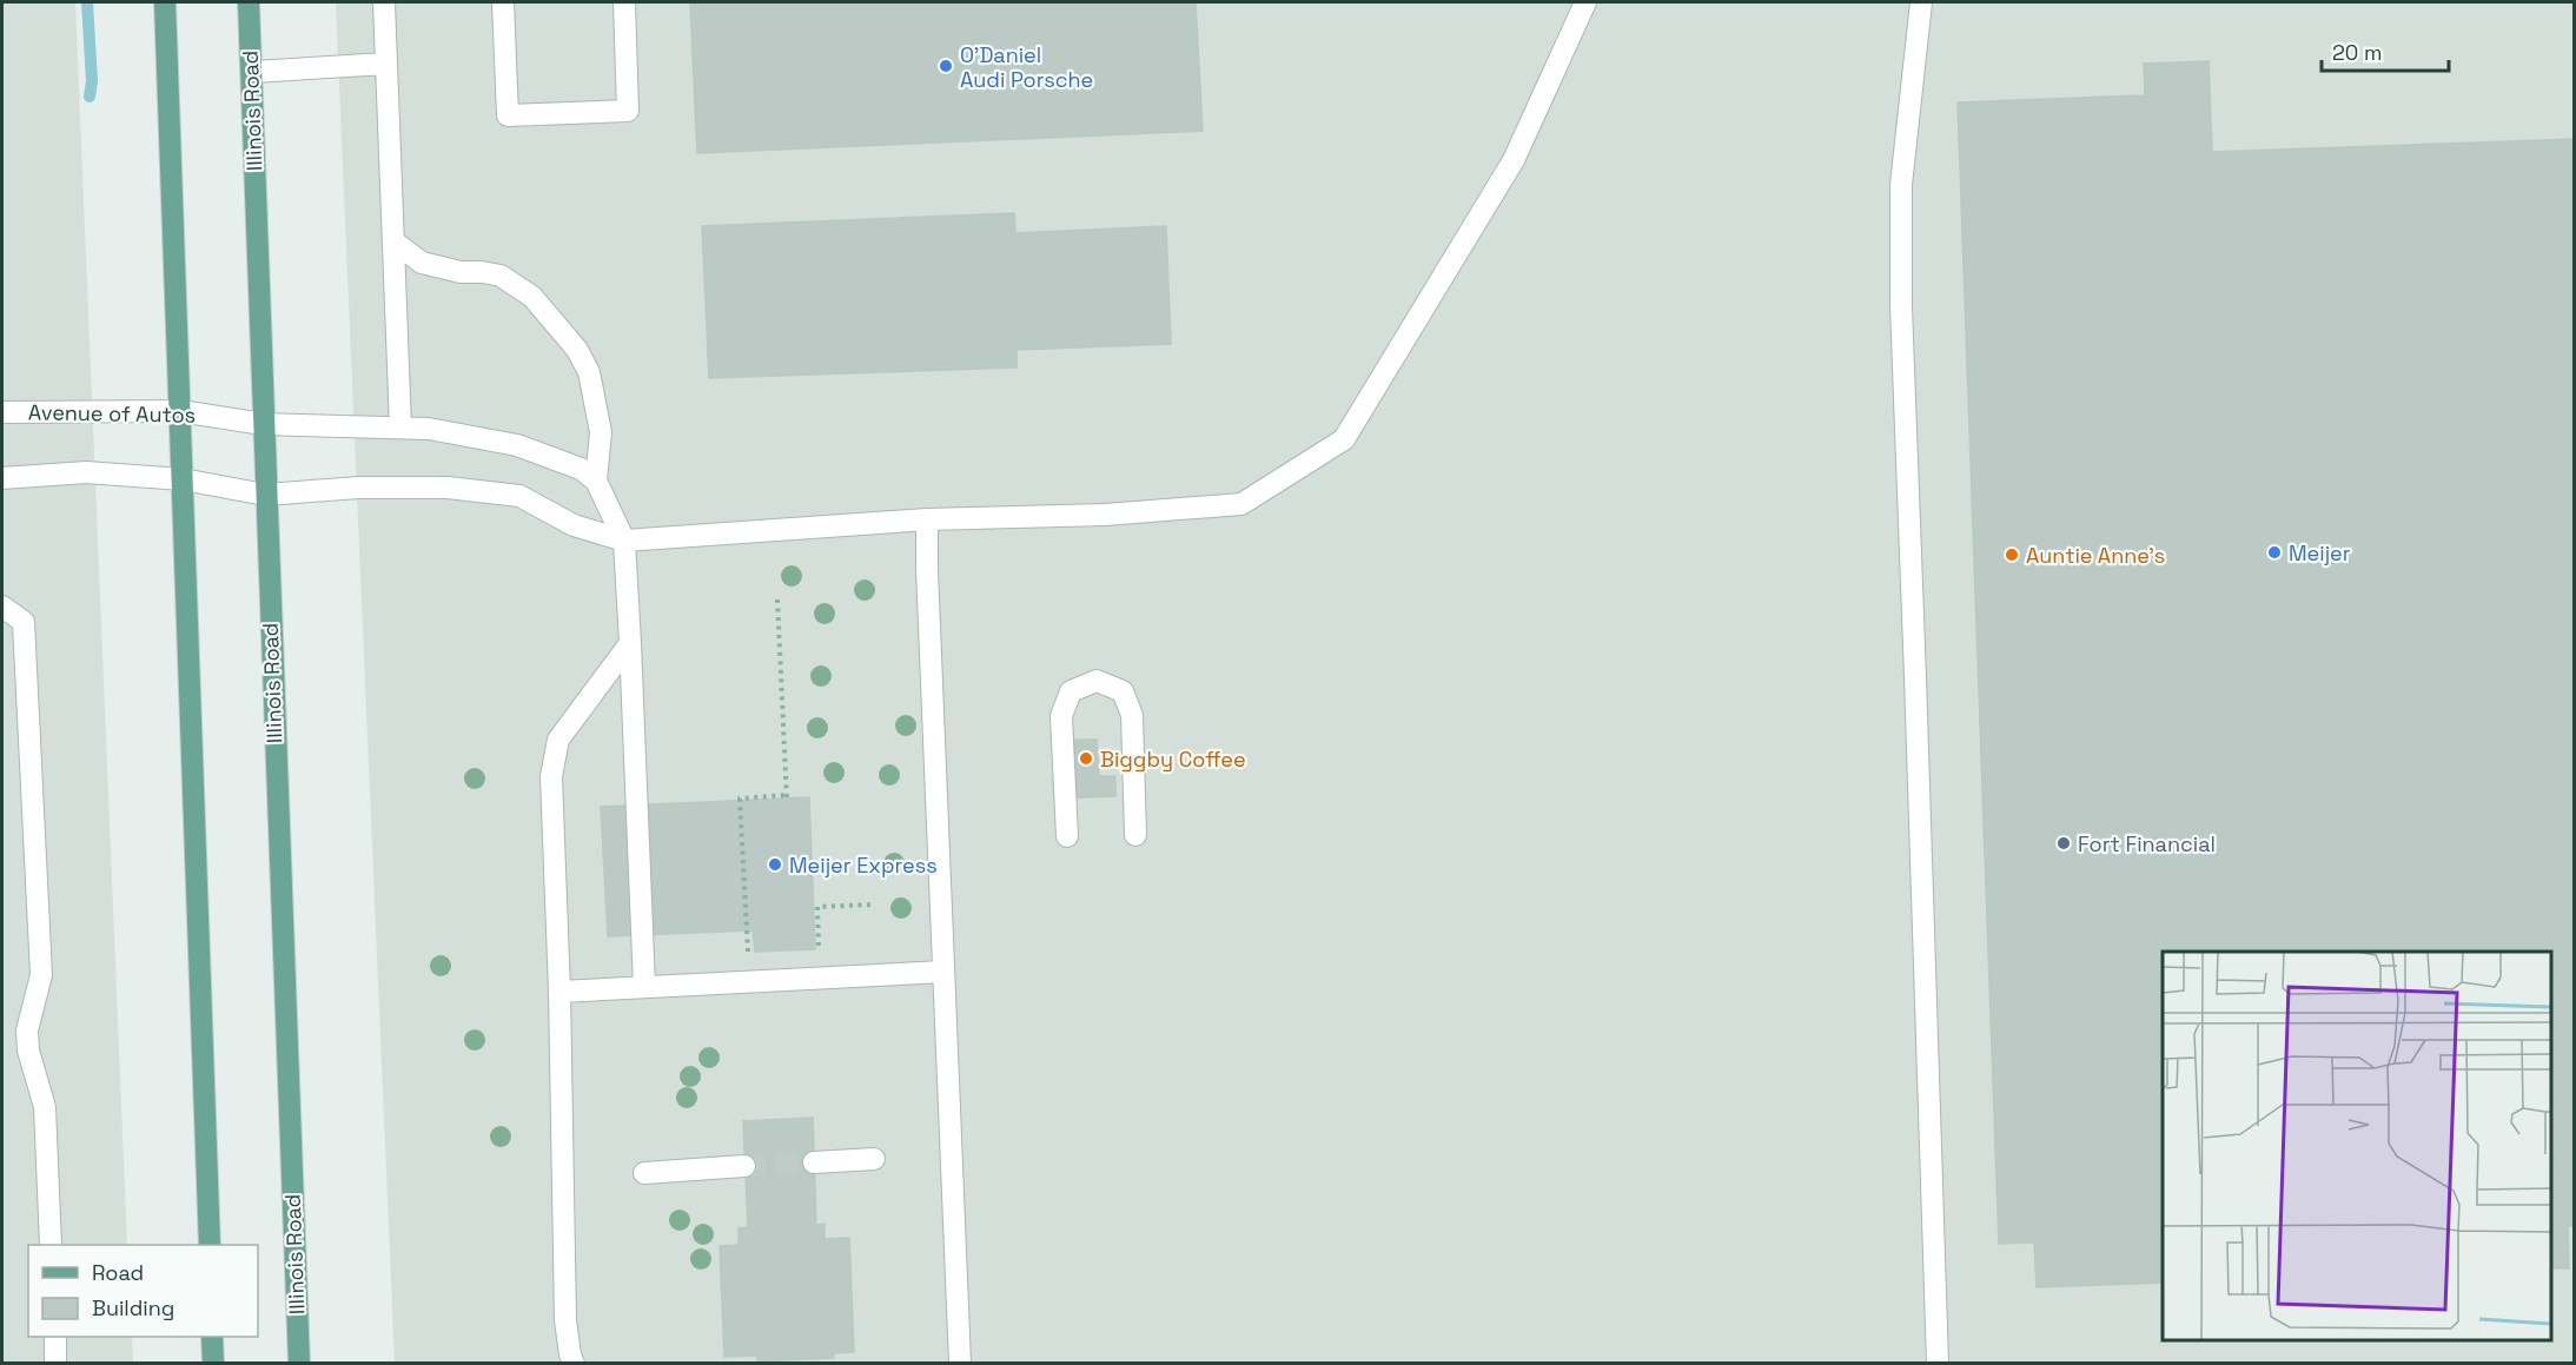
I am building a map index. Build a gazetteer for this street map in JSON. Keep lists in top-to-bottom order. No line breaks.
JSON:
{"streets":{"main road":["Illinois Road"],"street":["Avenue of Autos"]},"crossings":[["Illinois Road","Avenue of Autos"]],"places":["O'Daniel Audi Porsche","Meijer","Auntie Anne's","Biggby Coffee","Fort Financial","Meijer Express"],"legend":["Road","Building"],"scale_bar":"20 m"}
